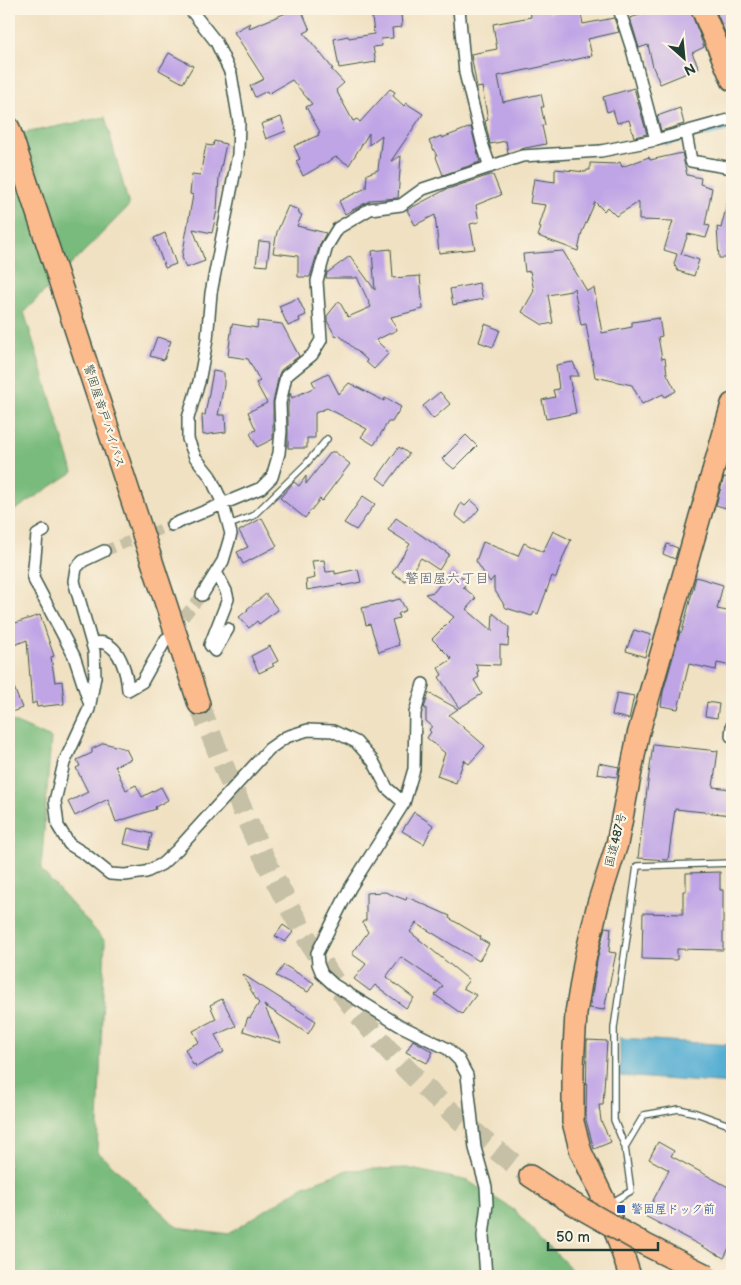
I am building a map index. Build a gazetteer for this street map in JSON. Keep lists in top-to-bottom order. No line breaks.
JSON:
{"streets":{"highway":["警固屋音戸バイパス","国道487号"]},"districts":["警固屋六丁目"],"places":{"transit":["警固屋ドック前"]},"scale_bar":"50 m","north":"bottom right"}
